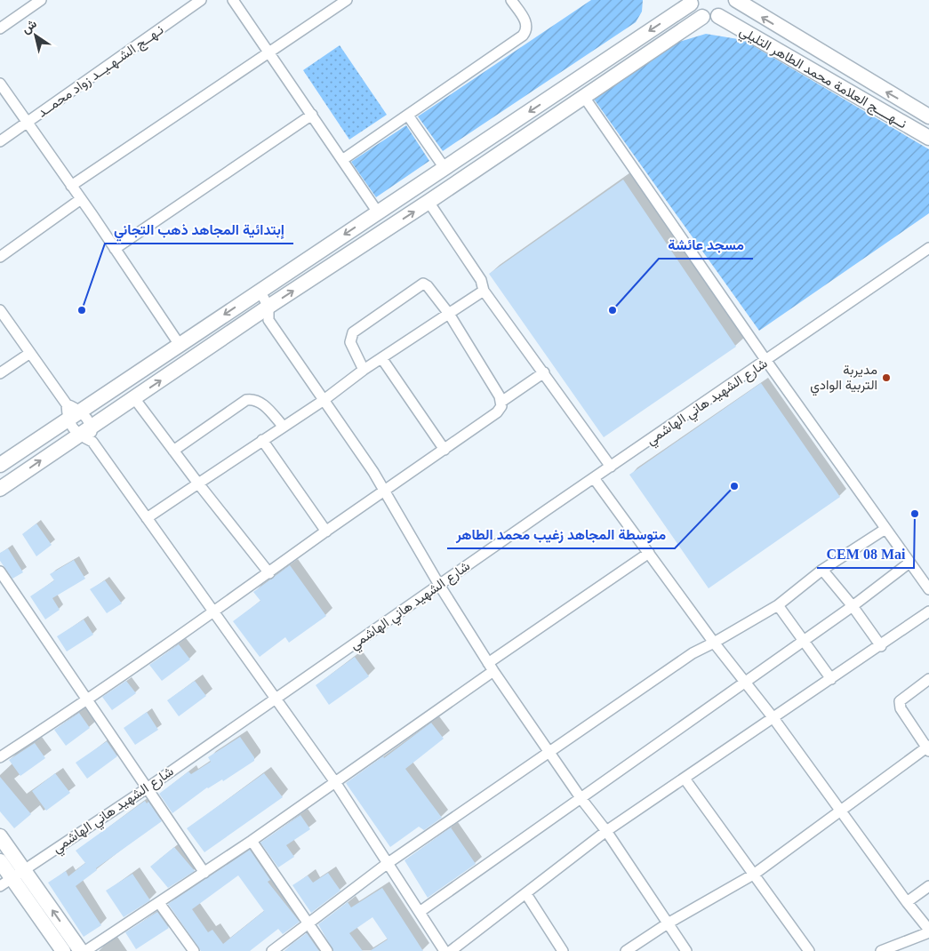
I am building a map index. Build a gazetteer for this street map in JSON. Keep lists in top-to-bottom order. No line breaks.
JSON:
{"streets":{"main road":["نــهــــج العلامة محمد الطاهر التليلي"],"street":["نـهــج الشـهـيــد زواد محمــد","شارع الشهيد هاني الهاشمي"]},"places":["إبتدائية المجاهد ذهب التجاني","مسجد عائشة","مديربة التربية الوادي","متوسطة المجاهد زغيب محمد الطاهر","CEM 08 Mai"],"north":"top left"}
